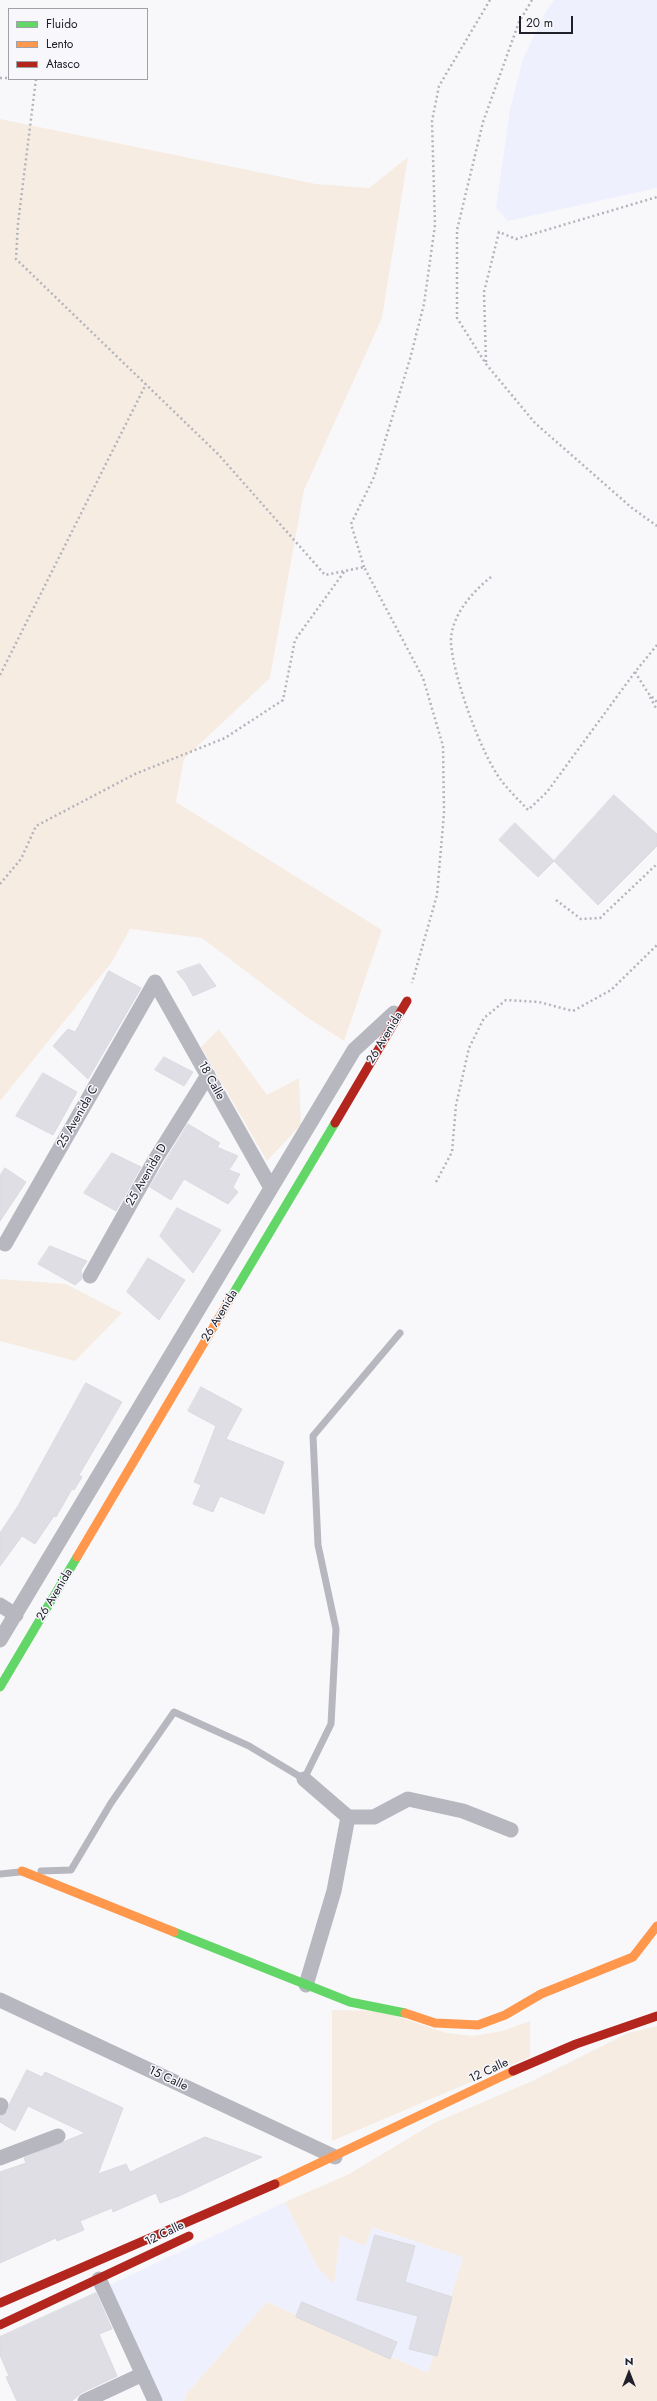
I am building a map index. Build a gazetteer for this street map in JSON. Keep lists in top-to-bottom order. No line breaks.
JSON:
{"streets":{"street":["26 Avenida","18 Calle","25 Avenida C","25 Avenida D","12 Calle","15 Calle"]},"crossings":[["26 Avenida","18 Calle"],["18 Calle","25 Avenida C"],["18 Calle","25 Avenida D"],["12 Calle","15 Calle"]],"legend":["Fluido","Lento","Atasco"],"scale_bar":"20 m","north":"top"}
